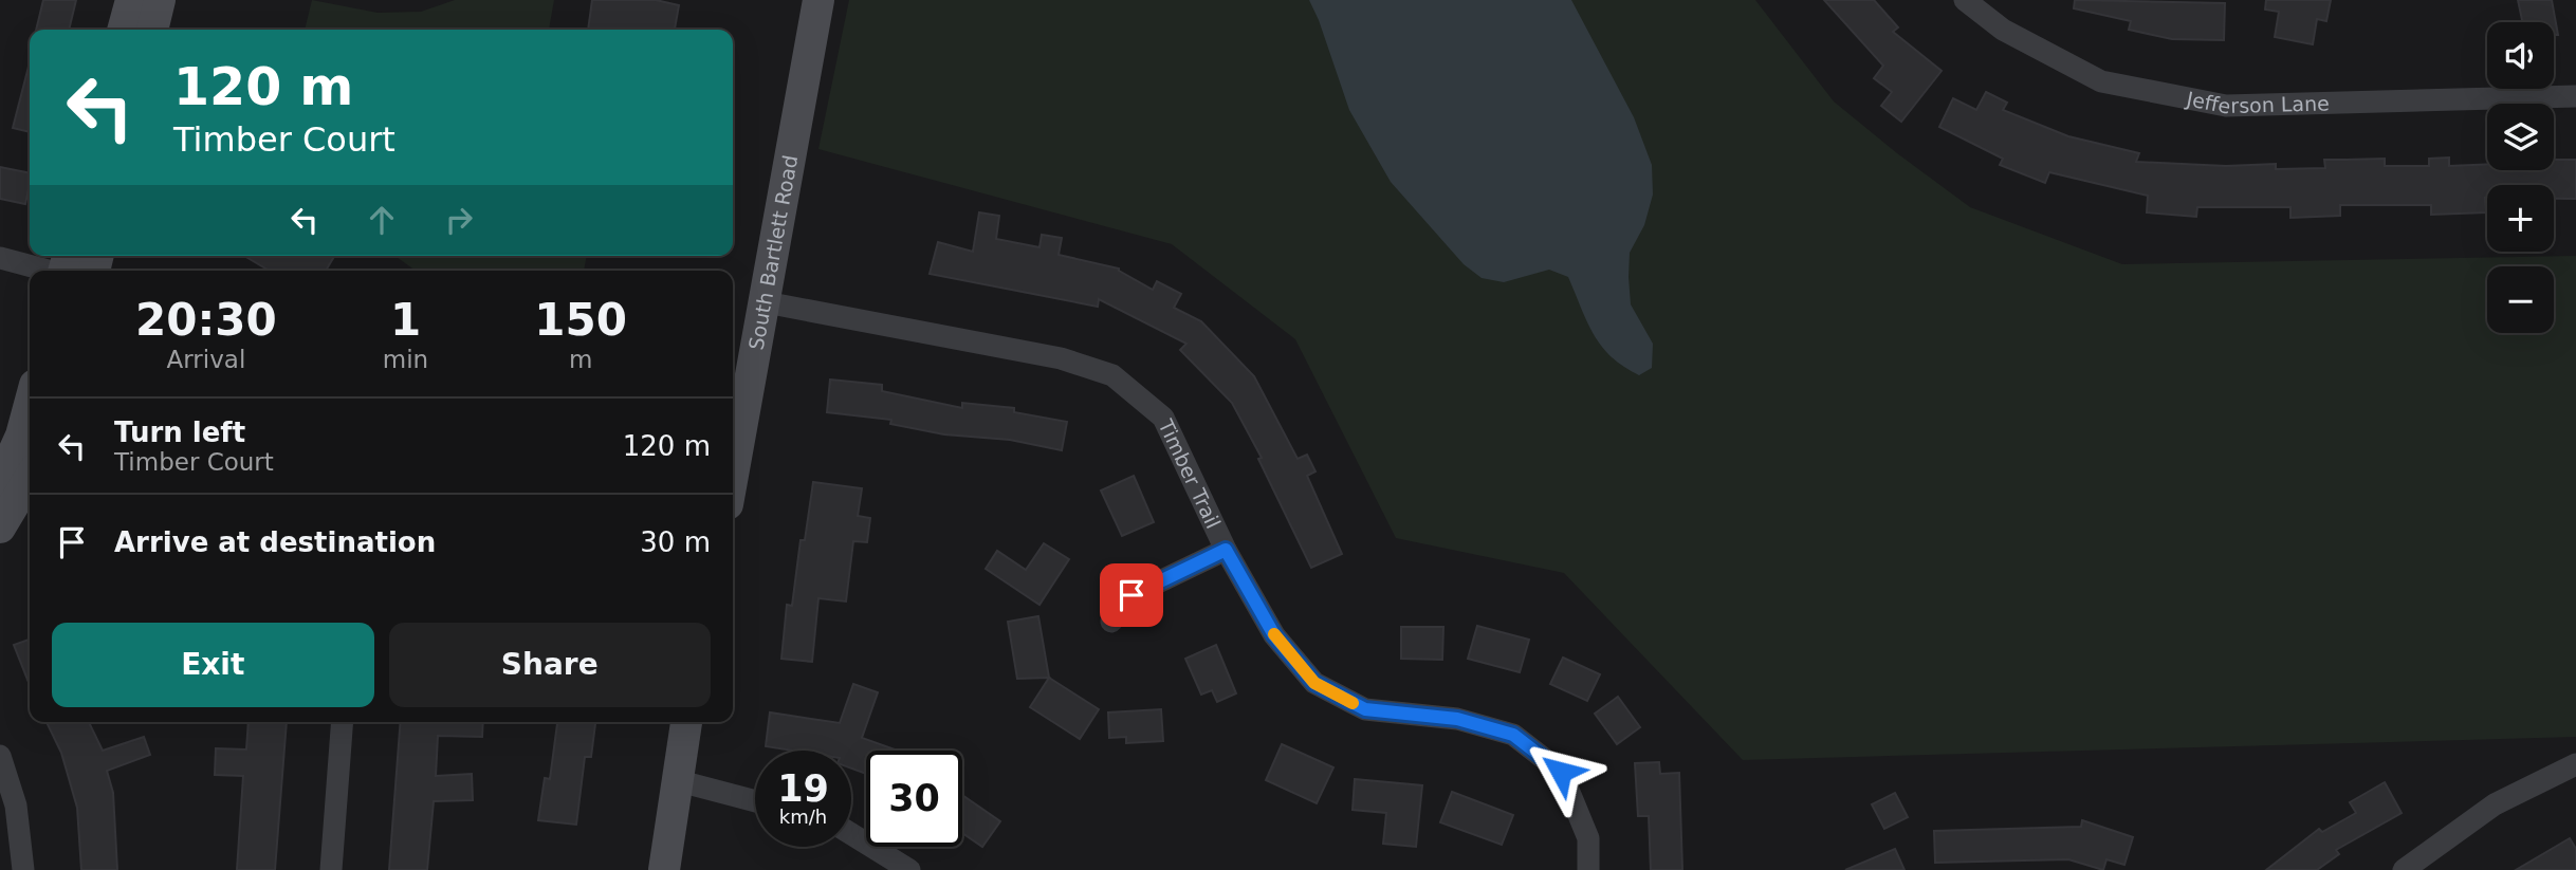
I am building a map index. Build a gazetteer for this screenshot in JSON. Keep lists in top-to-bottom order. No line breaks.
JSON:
{"streets":{"main road":["South Bartlett Road"],"street":["Jefferson Lane","Timber Trail"]},"crossings":[["South Bartlett Road","Timber Trail"]],"page":{"map_buttons":["+","−"],"turn":["120 m","Timber Court"],"eta":["20:30","Arrival","1","min","150","m"],"list":[{"name":"Turn left","note":"Timber Court","value":"120 m"},{"name":"Arrive at destination","value":"30 m"}],"buttons":["Exit","Share"],"speed":"19 km/h","limit":"30"}}
